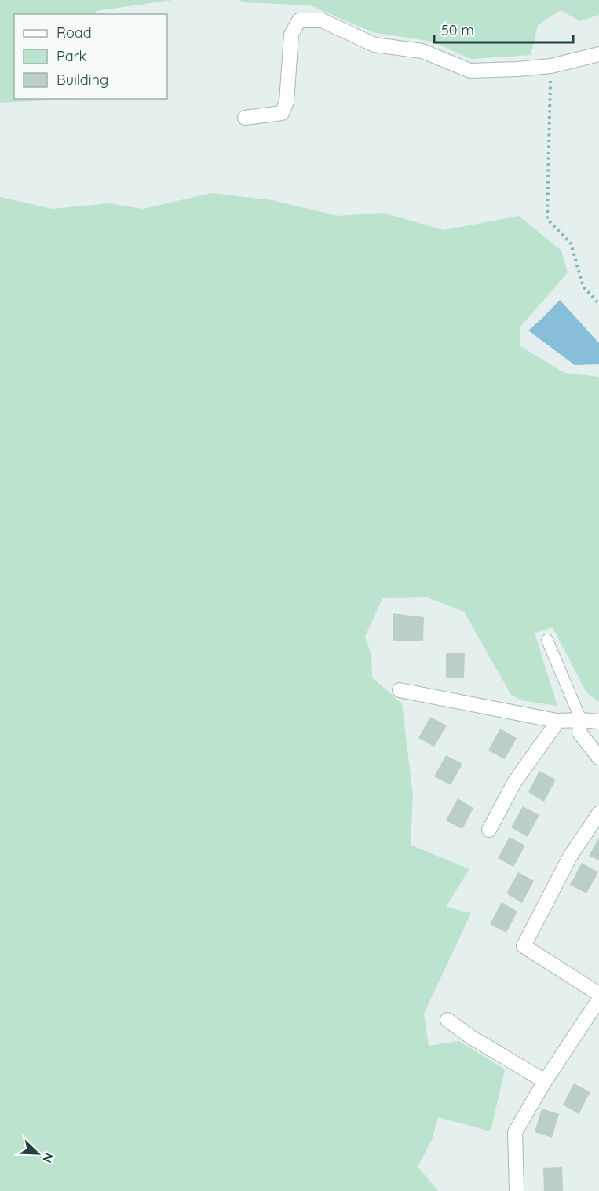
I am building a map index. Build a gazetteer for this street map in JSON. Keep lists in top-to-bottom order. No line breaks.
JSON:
{"legend":["Road","Park","Building"],"scale_bar":"50 m","north":"bottom right"}
